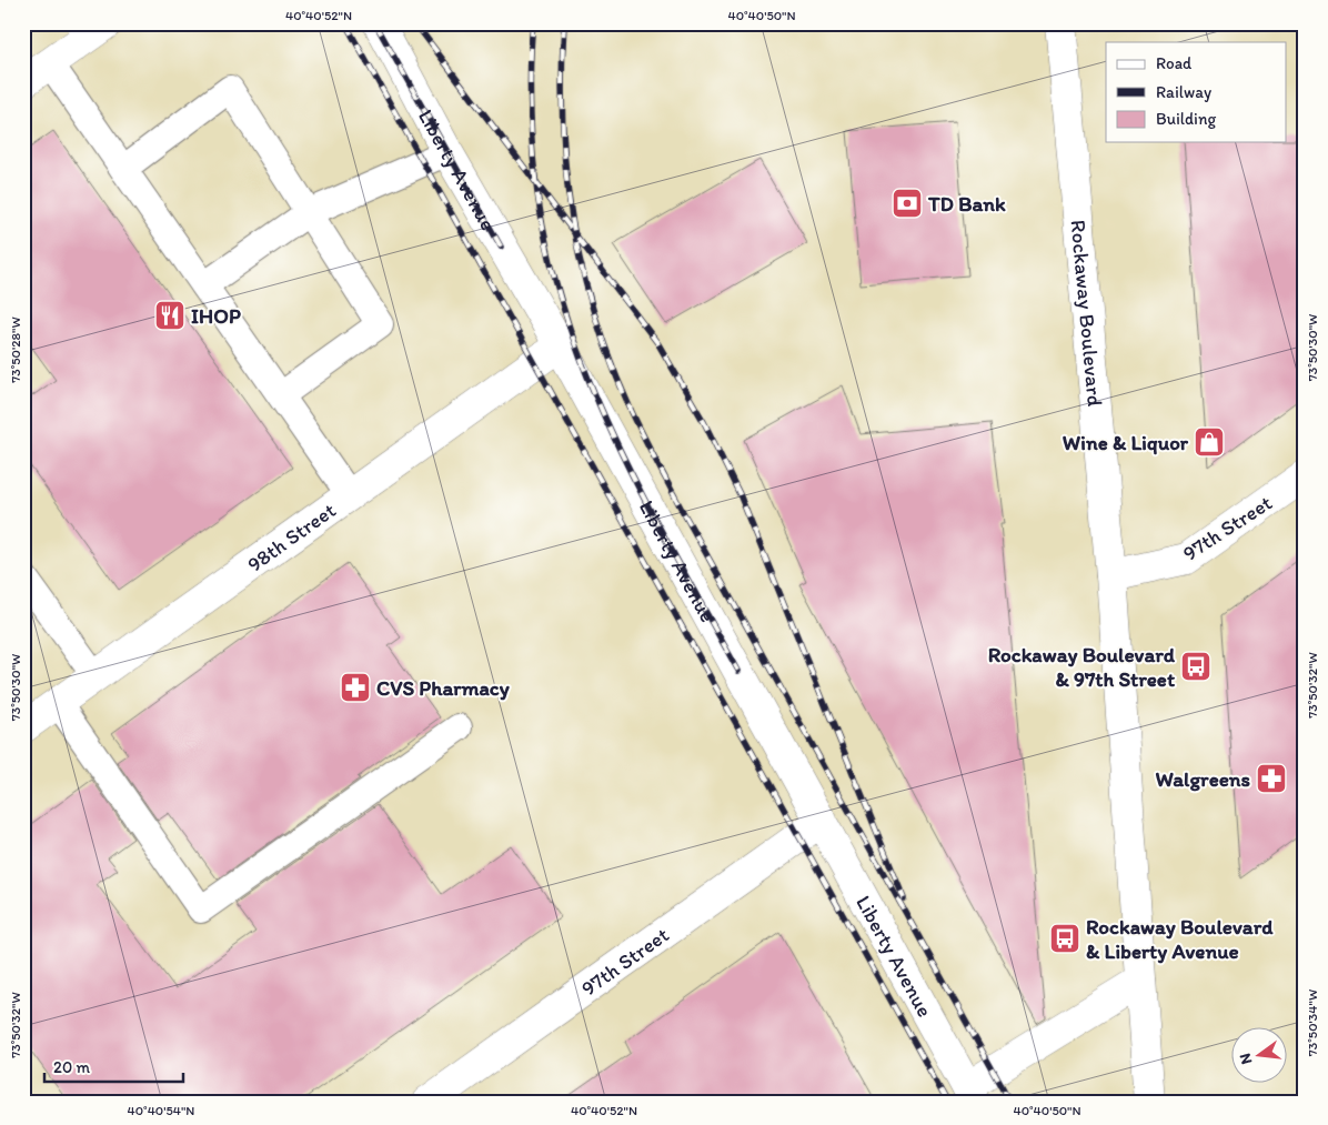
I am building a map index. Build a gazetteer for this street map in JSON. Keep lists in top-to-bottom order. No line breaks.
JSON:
{"streets":{"street":["Liberty Avenue","Rockaway Boulevard","97th Street","98th Street"]},"crossings":[["Liberty Avenue","97th Street"],["Liberty Avenue","98th Street"],["Rockaway Boulevard","97th Street"]],"places":{"bank":["TD Bank"],"restaurant":["IHOP"],"shop":["Wine & Liquor"],"bus stop":["Rockaway Boulevard & 97th Street","Rockaway Boulevard & Liberty Avenue"],"pharmacy":["CVS Pharmacy","Walgreens"]},"legend":["Road","Railway","Building"],"scale_bar":"20 m","north":"left","coordinates":["40°40'52\"N","40°40'50\"N","73°50'30\"W","73°50'28\"W","73°50'32\"W","73°50'34\"W","40°40'54\"N"]}
